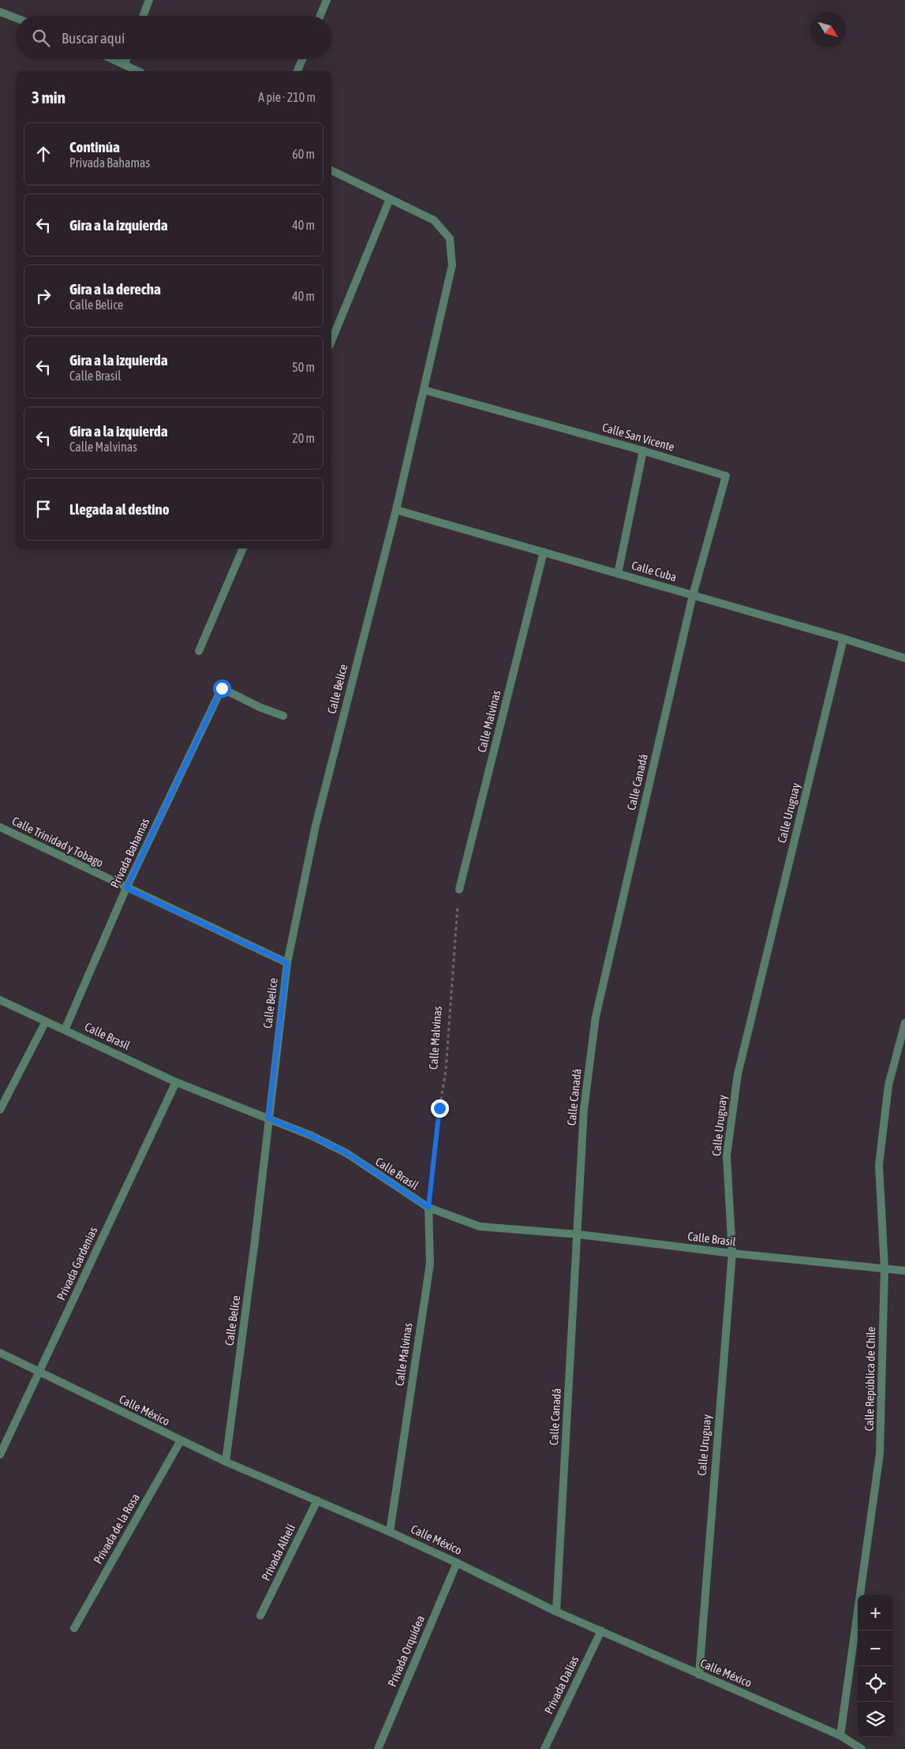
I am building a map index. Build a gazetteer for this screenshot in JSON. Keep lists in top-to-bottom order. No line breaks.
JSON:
{"streets":{"street":["Calle San Vicente","Calle Cuba","Calle Belice","Calle Malvinas","Calle Canadá","Calle Uruguay","Calle Trinidad y Tobago","Privada Bahamas","Calle Brasil","Privada Gardenias","Calle República de Chile","Calle México","Privada de la Rosa","Privada Alhelí","Privada Orquídea","Privada Dalias"]},"crossings":[["Calle San Vicente","Calle Cuba"],["Calle San Vicente","Calle Belice"],["Calle San Vicente","Calle Canadá"],["Calle Cuba","Calle Belice"],["Calle Cuba","Calle Malvinas"],["Calle Cuba","Calle Canadá"],["Calle Cuba","Calle Uruguay"],["Calle Belice","Calle Trinidad y Tobago"],["Calle Belice","Calle Brasil"],["Calle Belice","Calle México"],["Calle Malvinas","Calle Brasil"],["Calle Malvinas","Calle México"],["Calle Canadá","Calle Brasil"],["Calle Canadá","Calle México"],["Calle Uruguay","Calle Brasil"],["Calle Uruguay","Calle México"],["Calle Trinidad y Tobago","Privada Bahamas"],["Privada Bahamas","Calle Brasil"],["Calle Brasil","Privada Gardenias"],["Calle Brasil","Calle República de Chile"],["Privada Gardenias","Calle México"],["Calle República de Chile","Calle México"],["Calle México","Privada de la Rosa"],["Calle México","Privada Alhelí"],["Calle México","Privada Orquídea"],["Calle México","Privada Dalias"]],"north":"bottom right","page":{"search":"Buscar aquí","heading":["3 min","A pie · 210 m"],"list":[["Continúa","Privada Bahamas","60 m"],["Gira a la izquierda","40 m"],["Gira a la derecha","Calle Belice","40 m"],["Gira a la izquierda","Calle Brasil","50 m"],["Gira a la izquierda","Calle Malvinas","20 m"],"Llegada al destino"],"map_buttons":["+","−"]}}
